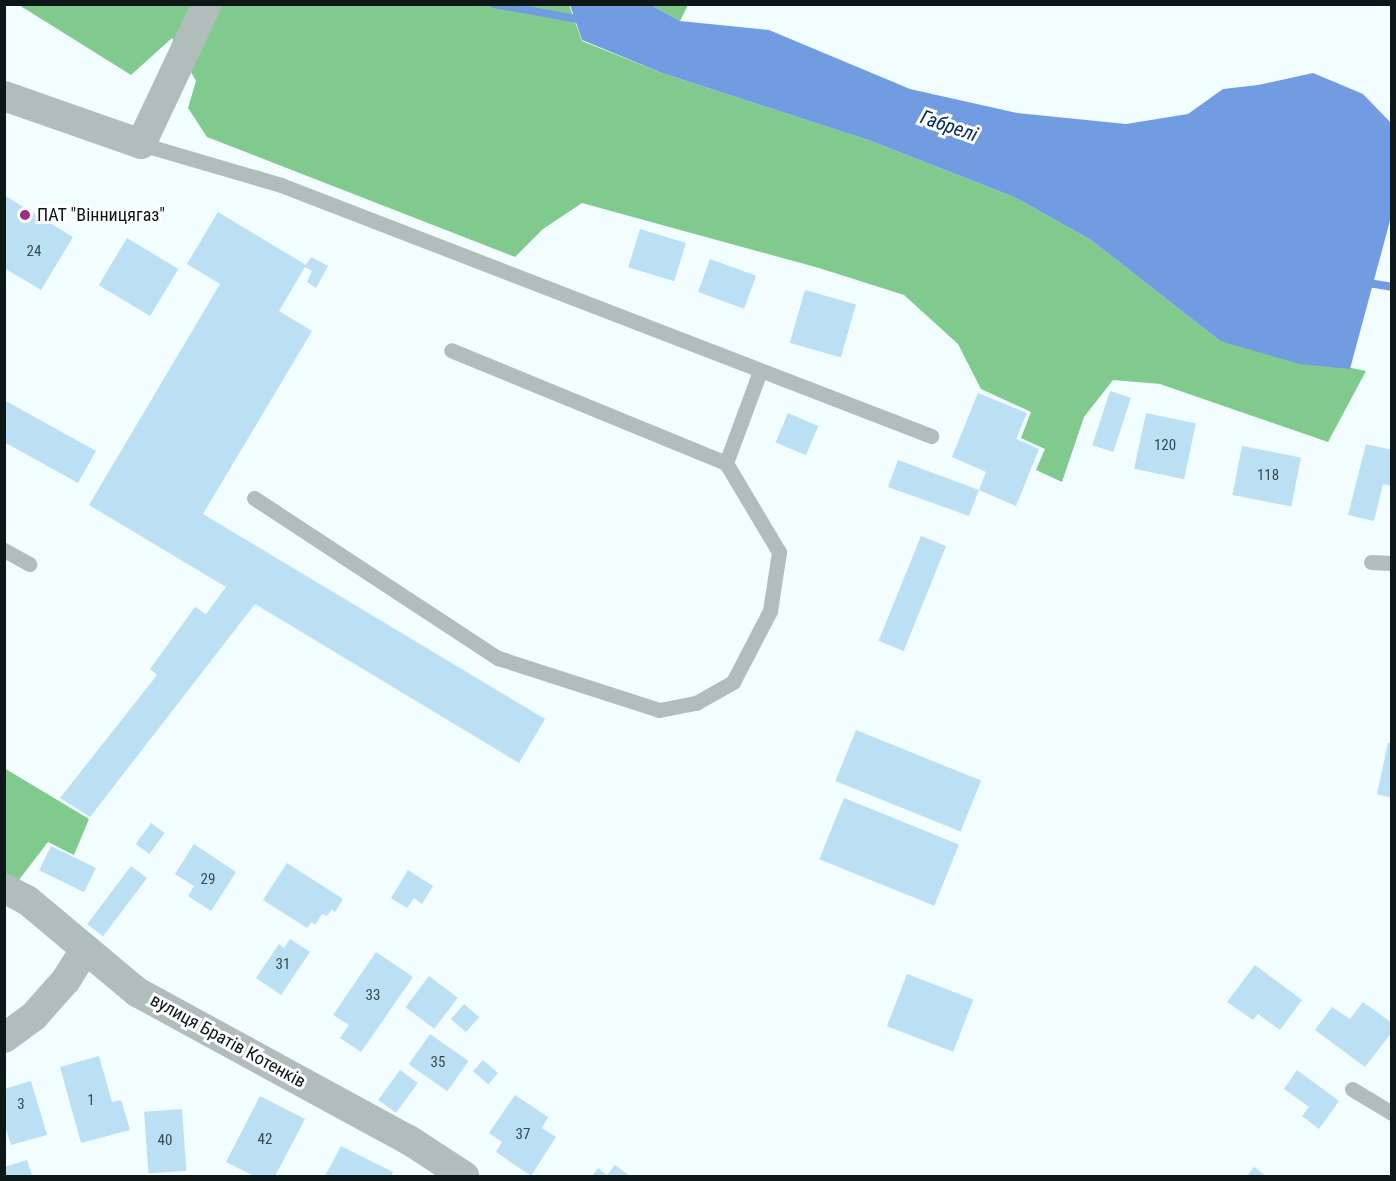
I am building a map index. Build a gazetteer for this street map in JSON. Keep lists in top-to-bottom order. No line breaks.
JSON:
{"streets":{"street":["вулиця Братів Котенків"]},"water":["Габрелі"],"places":["ПАТ \"Вінницягаз\""],"house_numbers":["24","120","118","29","31","33","35","1","3","37","42","40"]}
